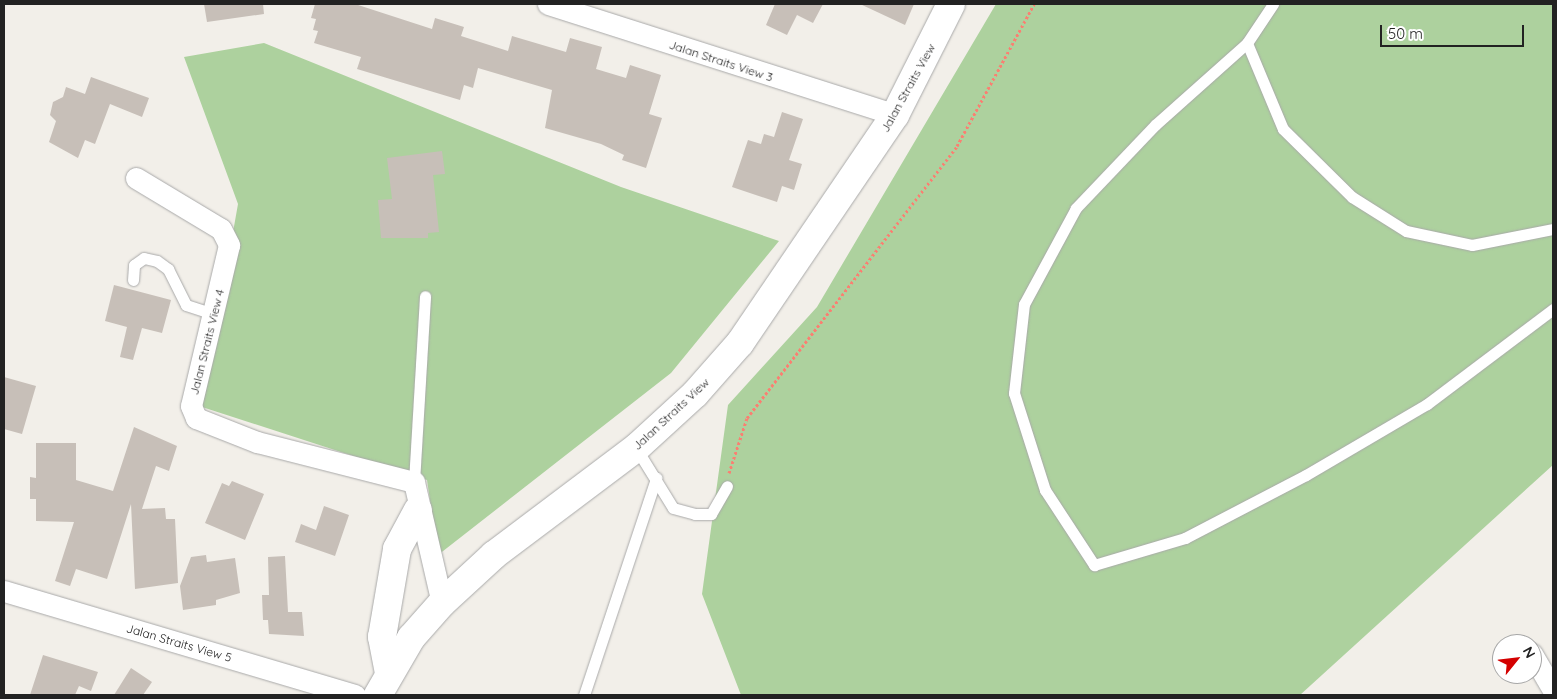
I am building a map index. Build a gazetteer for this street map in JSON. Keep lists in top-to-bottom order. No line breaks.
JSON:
{"streets":{"street":["Jalan Straits View 3","Jalan Straits View","Jalan Straits View 4","Jalan Straits View 5"]},"crossings":[["Jalan Straits View 3","Jalan Straits View"]],"scale_bar":"50 m","north":"top right"}
